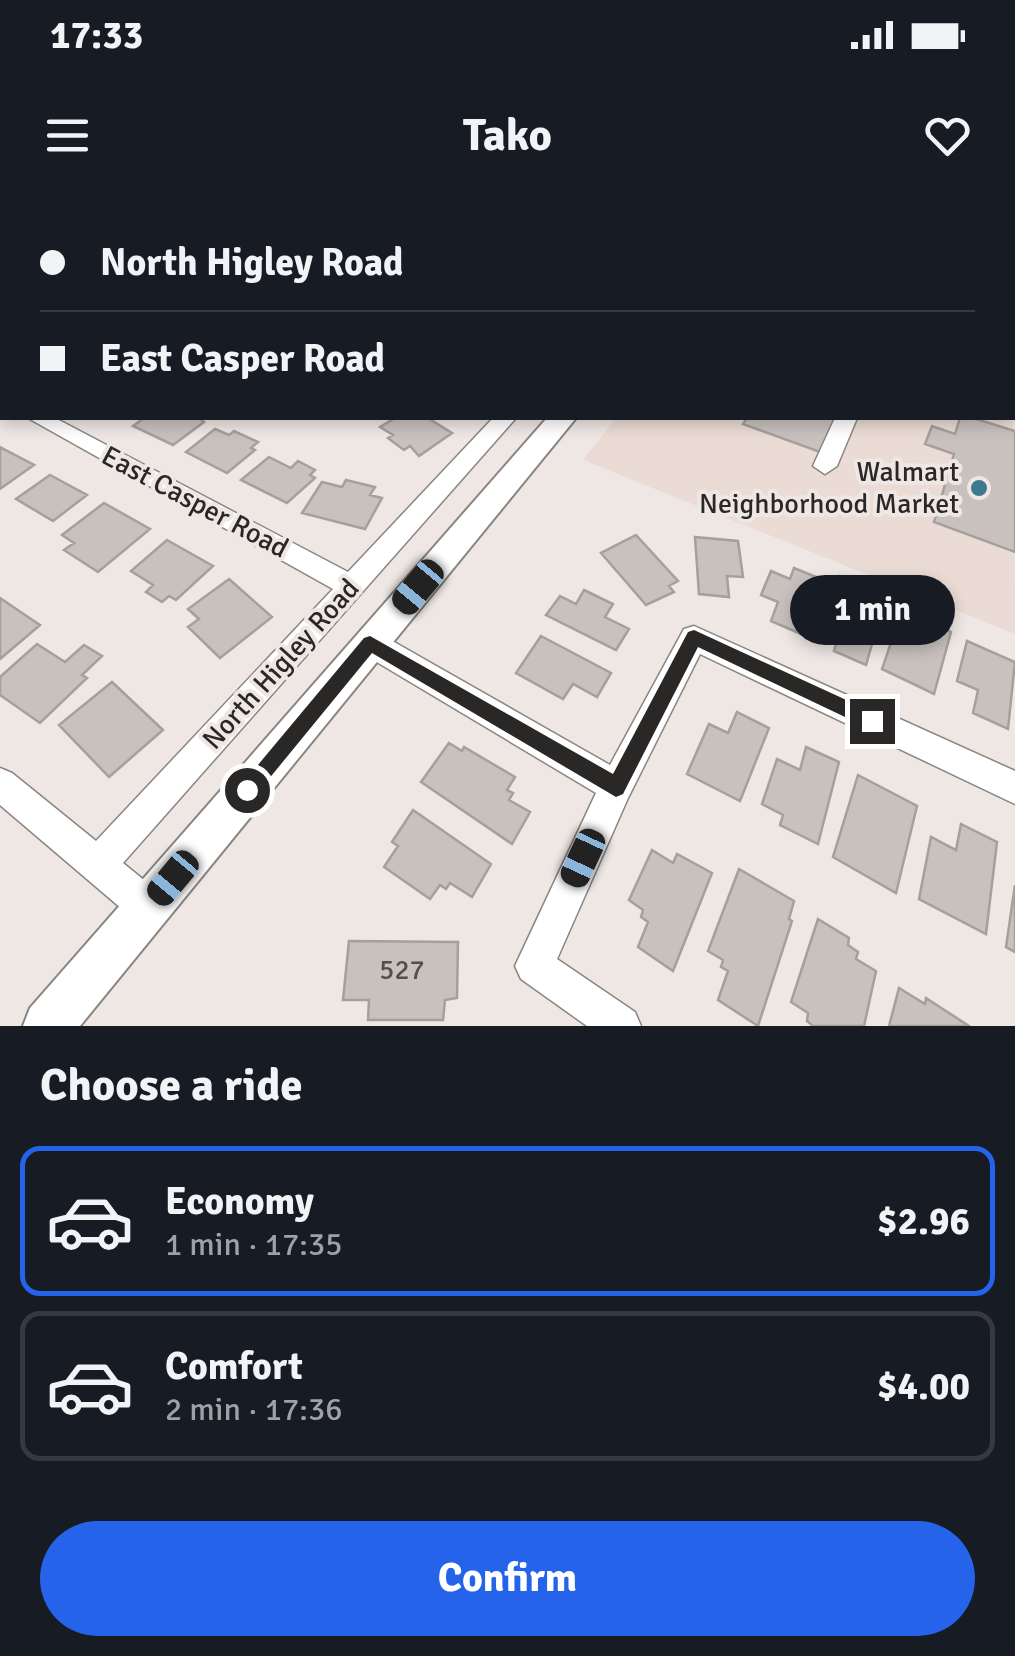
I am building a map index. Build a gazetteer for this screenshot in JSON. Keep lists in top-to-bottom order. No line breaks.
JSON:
{"streets":{"main road":["North Higley Road"],"street":["East Casper Road"]},"crossings":[["East Casper Road","North Higley Road"]],"places":["Walmart Neighborhood Market"],"house_numbers":["527"],"page":{"status":"17:33","header":"Tako","banner":["North Higley Road","East Casper Road"],"bubble":"1 min","heading":"Choose a ride","list":[{"name":"Economy","note":"1 min · 17:35","value":"$2.96"},{"name":"Comfort","note":"2 min · 17:36","value":"$4.00"}],"buttons":"Confirm"}}
